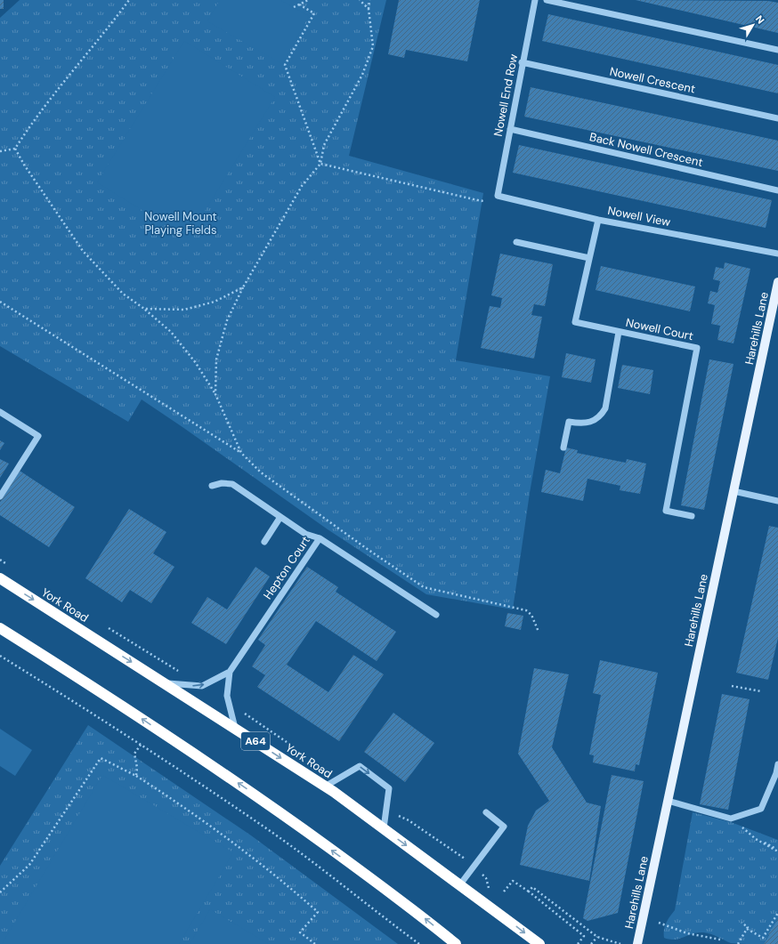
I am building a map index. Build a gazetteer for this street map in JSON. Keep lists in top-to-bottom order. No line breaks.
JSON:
{"streets":{"highway":["York Road","A64"],"main road":["Harehills Lane"],"street":["Nowell Crescent","Nowell End Row","Back Nowell Crescent","Nowell View","Nowell Court","Hepton Court"]},"crossings":[["Nowell Crescent","Nowell End Row"],["Nowell End Row","Back Nowell Crescent"],["Nowell End Row","Nowell View"],["Nowell View","Nowell Court"],["Hepton Court","York Road"]],"parks":["Nowell Mount Playing Fields"],"north":"top right"}
